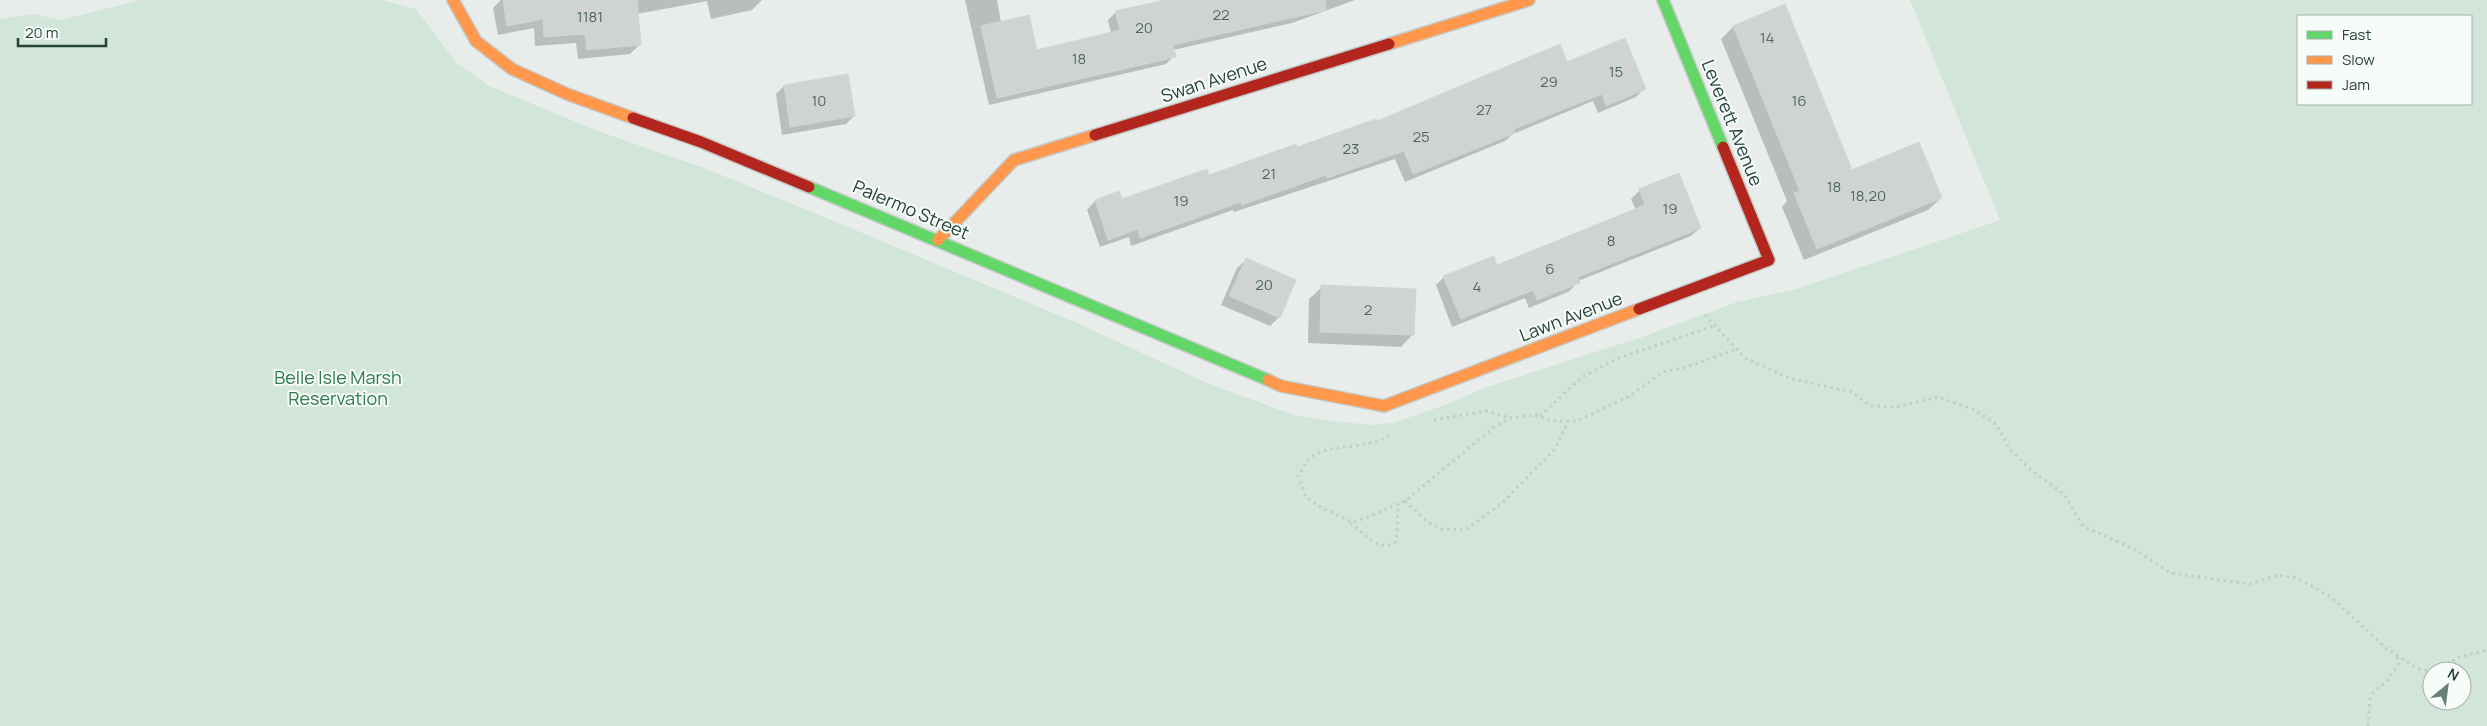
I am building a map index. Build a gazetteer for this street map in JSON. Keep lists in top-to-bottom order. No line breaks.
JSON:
{"streets":{"street":["Swan Avenue","Leverett Avenue","Palermo Street","Lawn Avenue"]},"crossings":[["Swan Avenue","Palermo Street"],["Leverett Avenue","Lawn Avenue"],["Palermo Street","Lawn Avenue"]],"parks":["Belle Isle Marsh Reservation"],"house_numbers":["22","1181","20","14","18","15","29","10","16","27","25","23","21","18","18,20","19","19","8","6","20","4","2"],"legend":["Fast","Slow","Jam"],"scale_bar":"20 m","north":"top right"}
